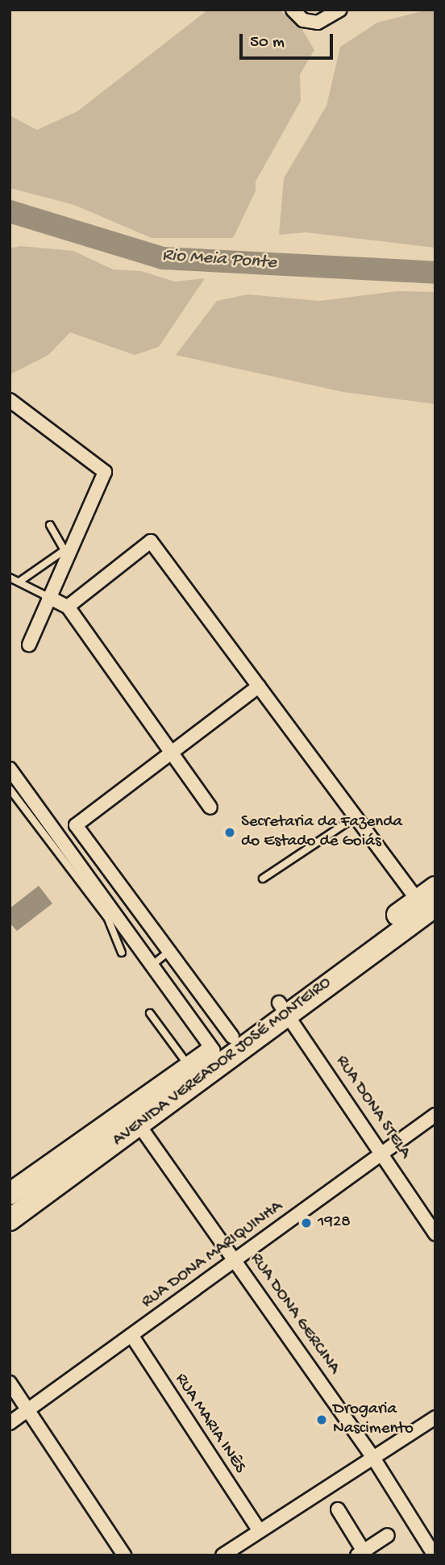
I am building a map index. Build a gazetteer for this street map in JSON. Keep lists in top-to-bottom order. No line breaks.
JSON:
{"streets":{"main road":["AVENIDA VEREADOR JOSÉ MONTEIRO"],"street":["RUA DONA STELA","RUA DONA MARIQUINHA","RUA DONA GERCINA","RUA MARIA INÊS"]},"crossings":[["AVENIDA VEREADOR JOSÉ MONTEIRO","RUA DONA STELA"],["AVENIDA VEREADOR JOSÉ MONTEIRO","RUA DONA GERCINA"],["RUA DONA STELA","RUA DONA MARIQUINHA"],["RUA DONA MARIQUINHA","RUA DONA GERCINA"],["RUA DONA MARIQUINHA","RUA MARIA INÊS"]],"water":["Rio Meia Ponte"],"places":["Secretaria da Fazenda do Estado de Goiás","1928","Drogaria Nascimento"],"scale_bar":"50 m"}
